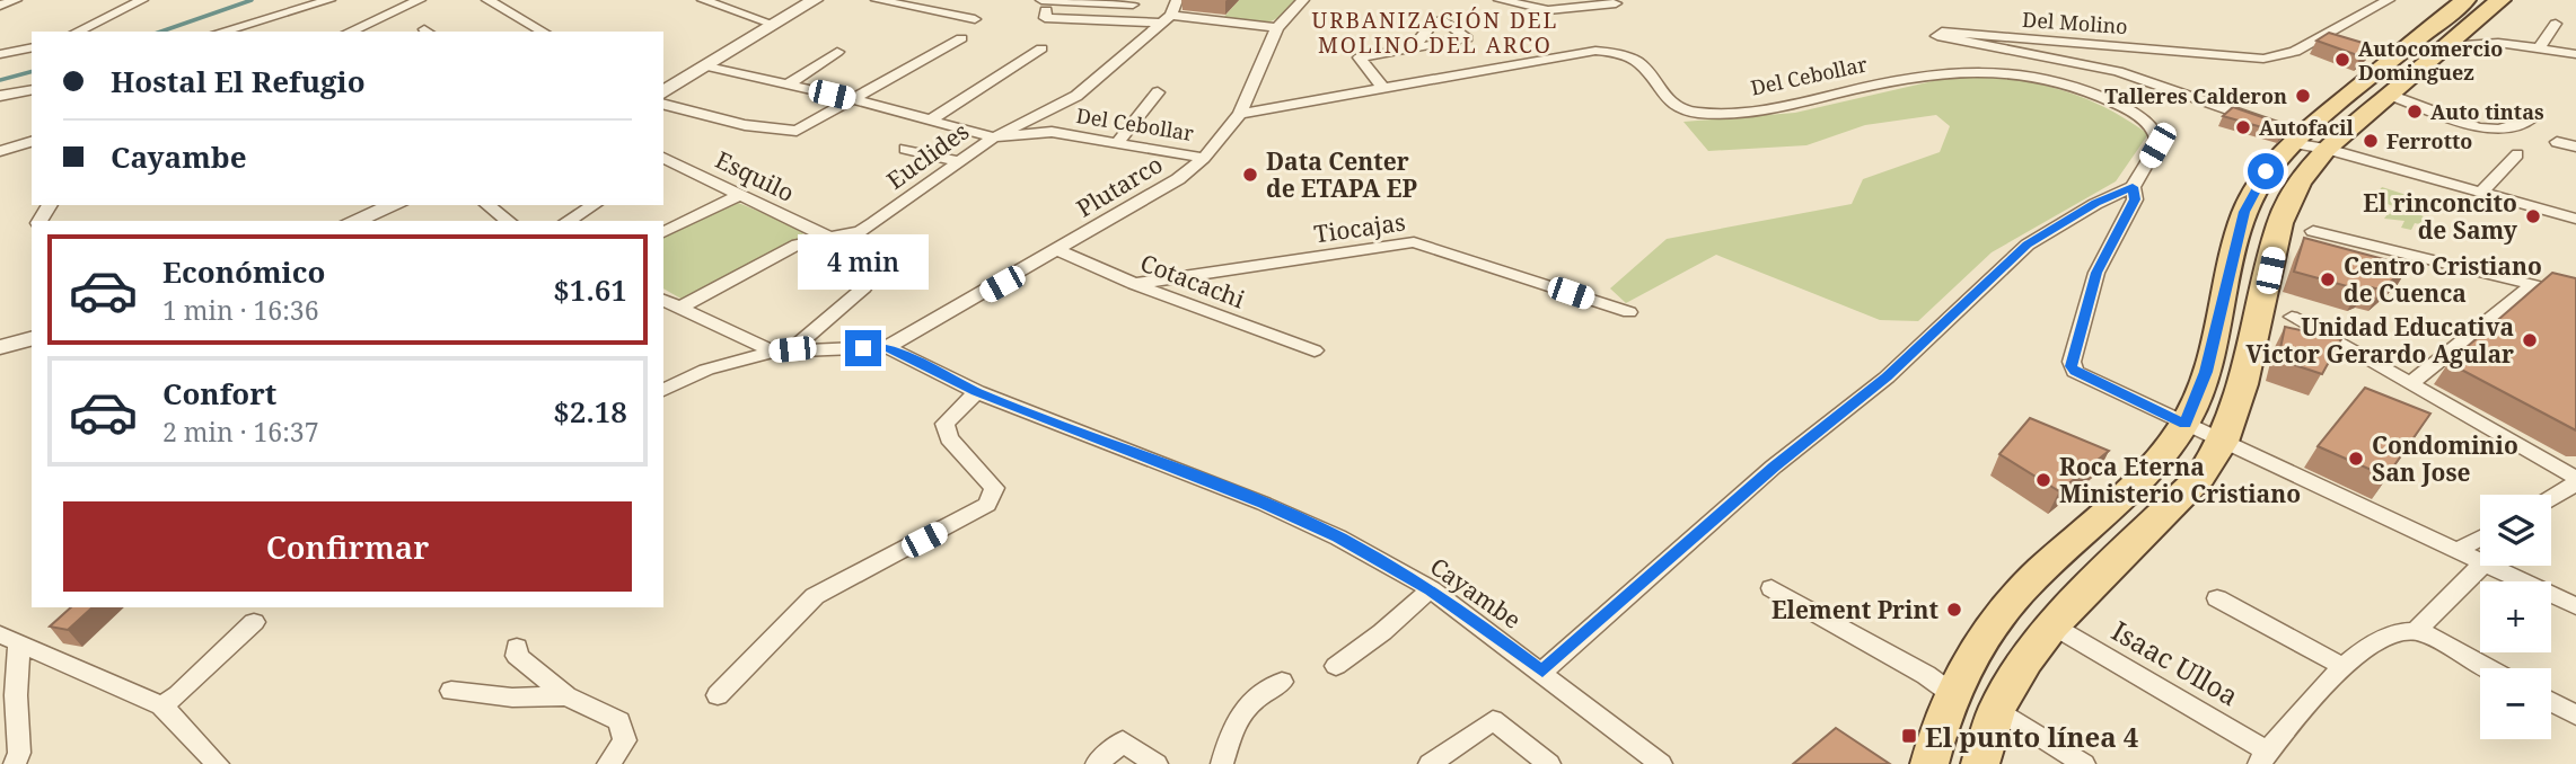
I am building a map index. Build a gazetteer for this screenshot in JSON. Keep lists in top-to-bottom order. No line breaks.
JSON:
{"streets":{"street":["Del Molino","Del Cebollar","Euclides","Esquilo","Plutarco","Tiocajas","Cotacachi","Cayambe","Isaac Ulloa"]},"crossings":[["Del Cebollar","Euclides"],["Del Cebollar","Plutarco"],["Euclides","Esquilo"],["Plutarco","Cotacachi"],["Plutarco","Cayambe"],["Tiocajas","Cotacachi"]],"districts":["URBANIZACIÓN DEL MOLINO DEL ARCO"],"places":{"other":["Autocomercio Dominguez","Talleres Calderon","Auto tintas","Autofacil","Ferrotto","Data Center de ETAPA EP","El rinconcito de Samy","Centro Cristiano de Cuenca","Unidad Educativa Victor Gerardo Agular","Condominio San Jose","Roca Eterna Ministerio Cristiano","Element Print"],"transit":["El punto línea 4"]},"page":{"banner":["Hostal El Refugio","Cayambe"],"bubble":"4 min","list":[{"name":"Económico","note":"1 min · 16:36","value":"$1.61"},{"name":"Confort","note":"2 min · 16:37","value":"$2.18"}],"buttons":"Confirmar","map_buttons":["+","−"]}}
